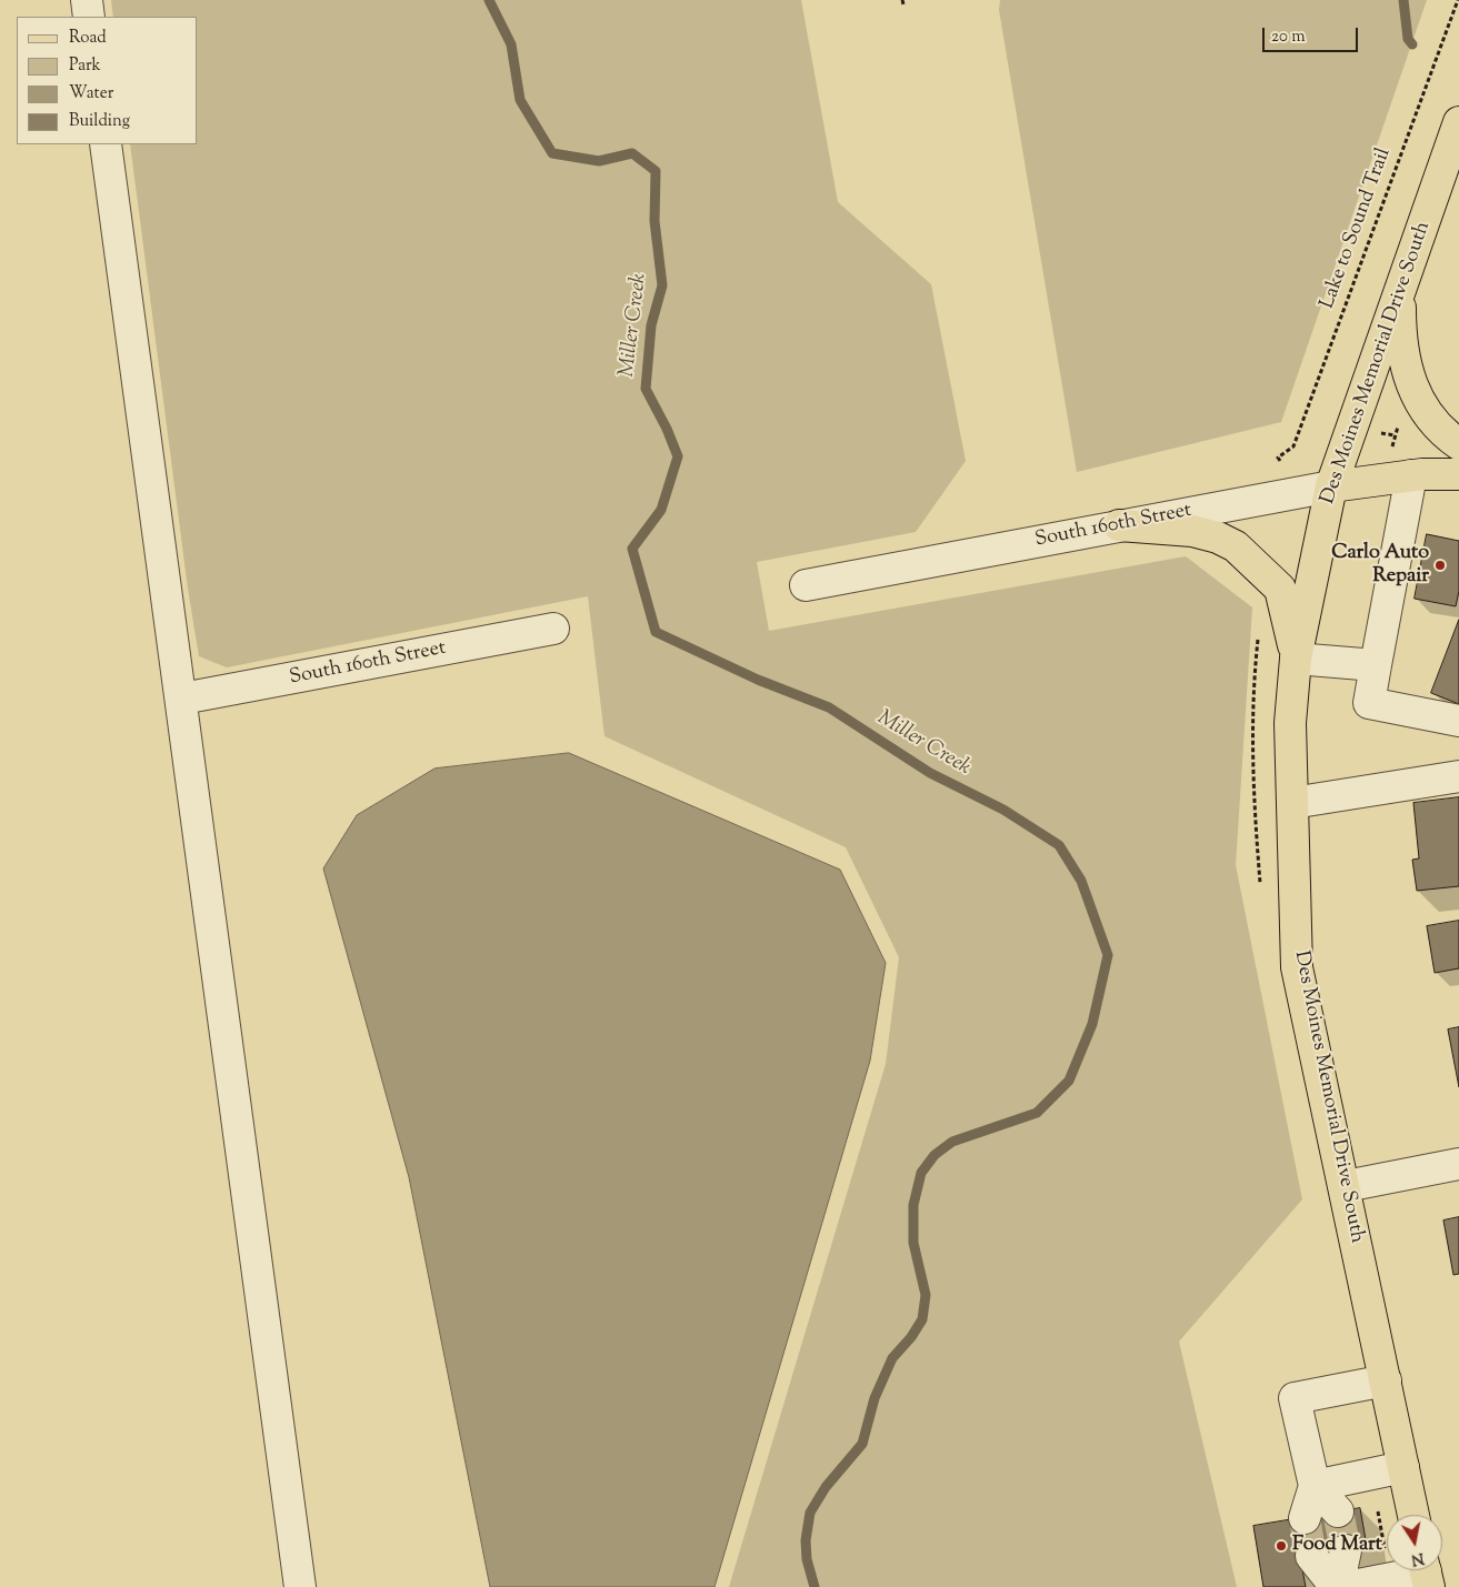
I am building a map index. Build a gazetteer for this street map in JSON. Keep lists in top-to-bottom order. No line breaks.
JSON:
{"streets":{"main road":["Des Moines Memorial Drive South","South 160th Street"],"path":["Lake to Sound Trail"]},"crossings":[["Des Moines Memorial Drive South","South 160th Street"]],"water":["Miller Creek"],"places":["Carlo Auto Repair","Food Mart"],"legend":["Road","Park","Water","Building"],"scale_bar":"20 m","north":"bottom"}
